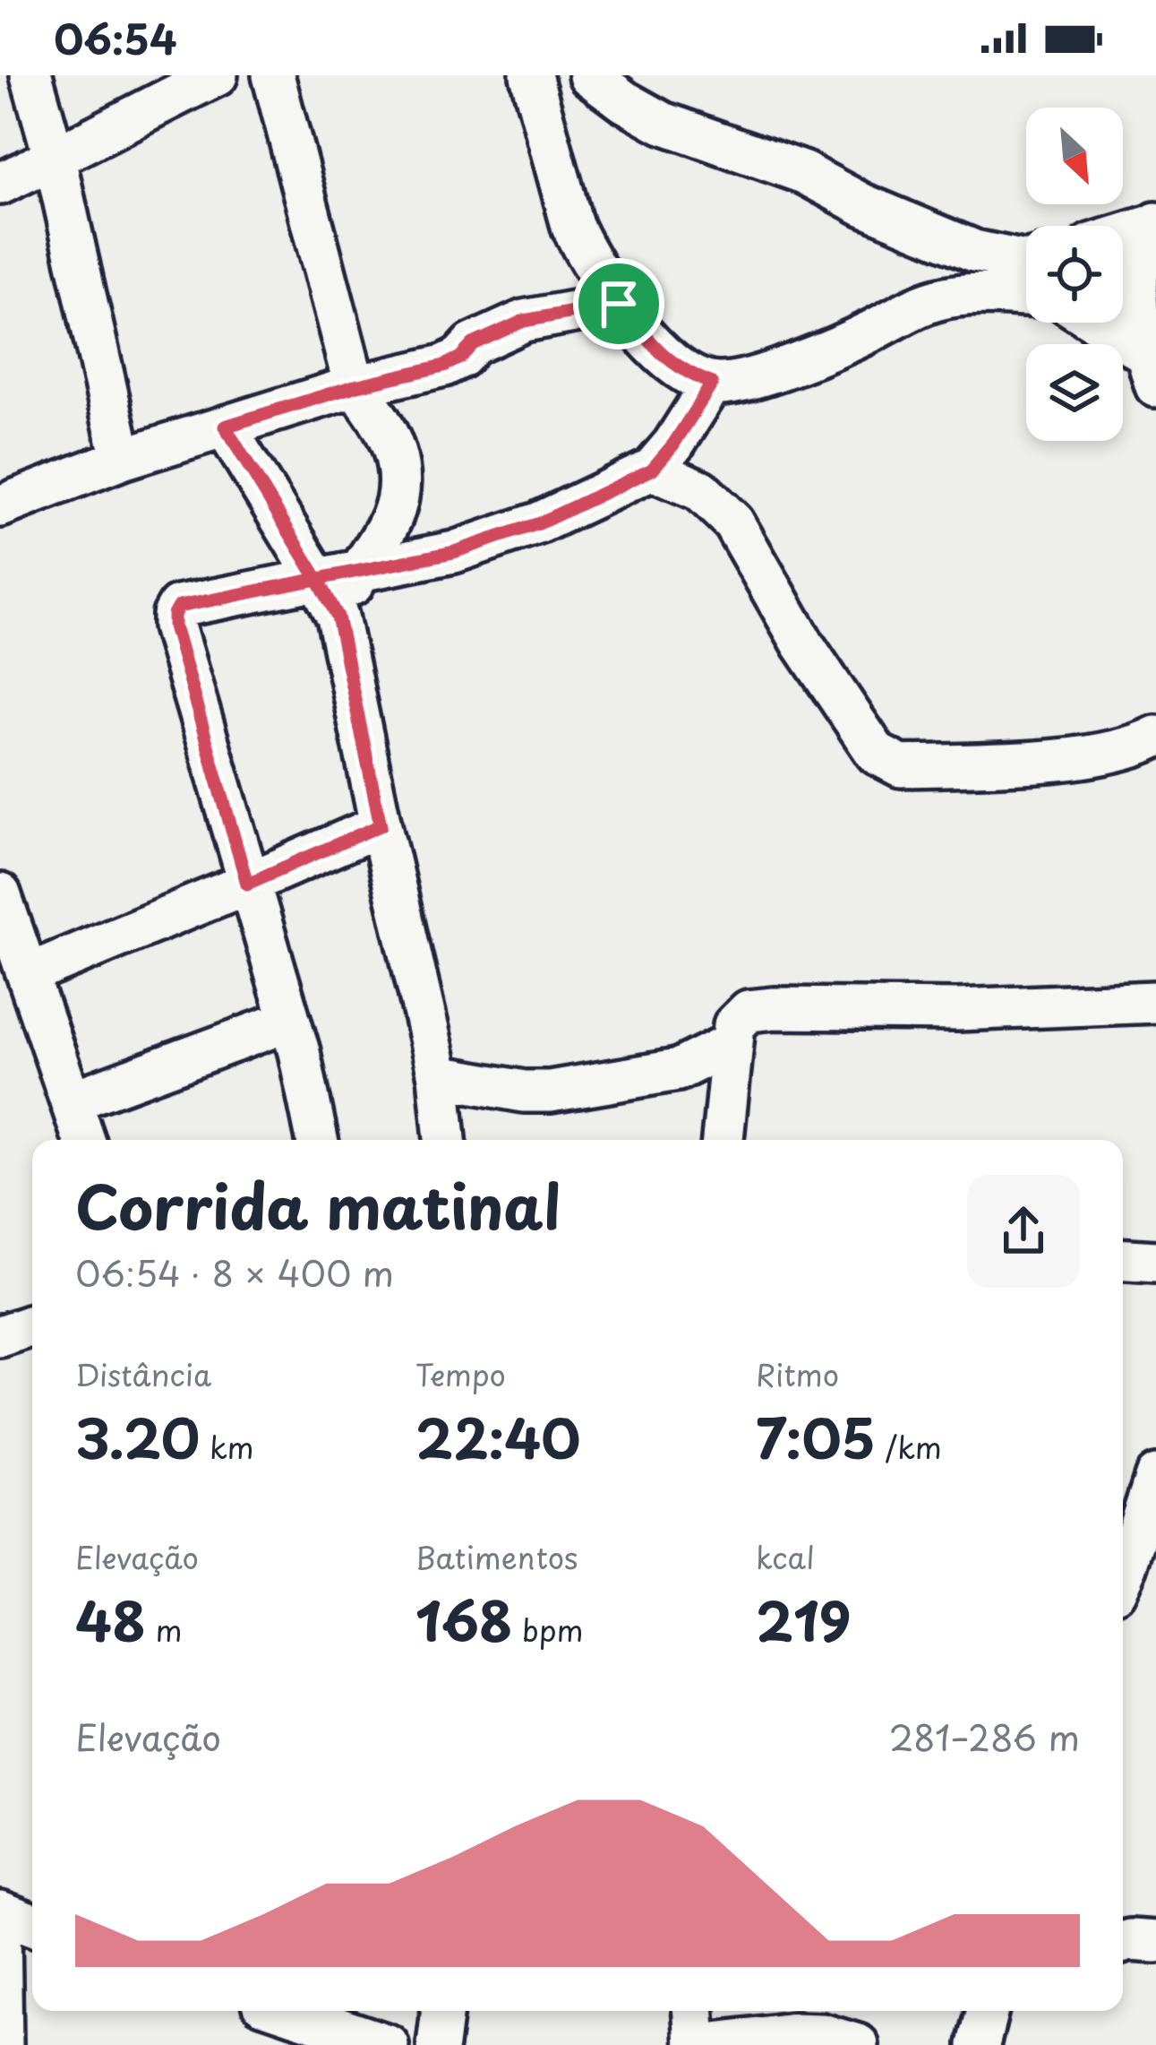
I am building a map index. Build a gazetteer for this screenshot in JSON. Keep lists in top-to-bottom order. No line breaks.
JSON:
{"north":"bottom right","page":{"status":"06:54","heading":["Corrida matinal","06:54 · 8 × 400 m"],"stats":[["Distância","3.20 km"],["Tempo","22:40"],["Ritmo","7:05 /km"],["Elevação","48 m"],["Batimentos","168 bpm"],["kcal","219"]],"chart":["Elevação","281–286 m"]}}
